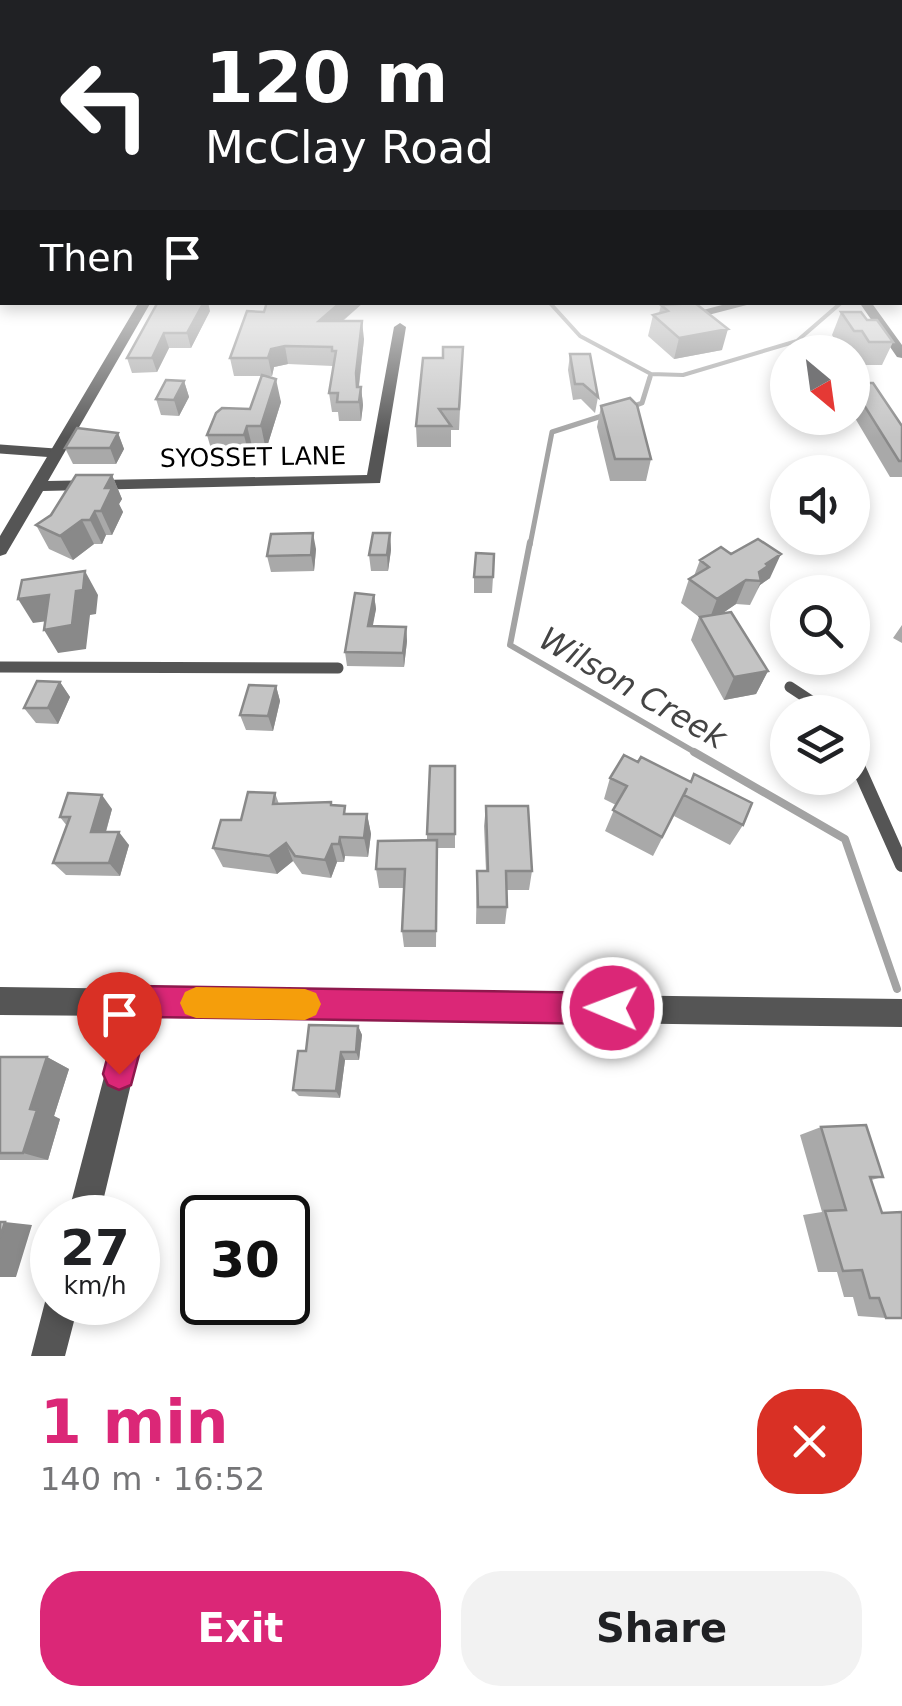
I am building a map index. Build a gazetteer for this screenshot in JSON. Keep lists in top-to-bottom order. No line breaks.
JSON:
{"streets":{"street":["SYOSSET LANE"]},"water":["Wilson Creek"],"north":"bottom right","page":{"turn":["120 m","McClay Road"],"then":"Then","speed":"27 km/h","limit":"30","heading":["1 min","140 m · 16:52"],"buttons":["Exit","Share"]}}
